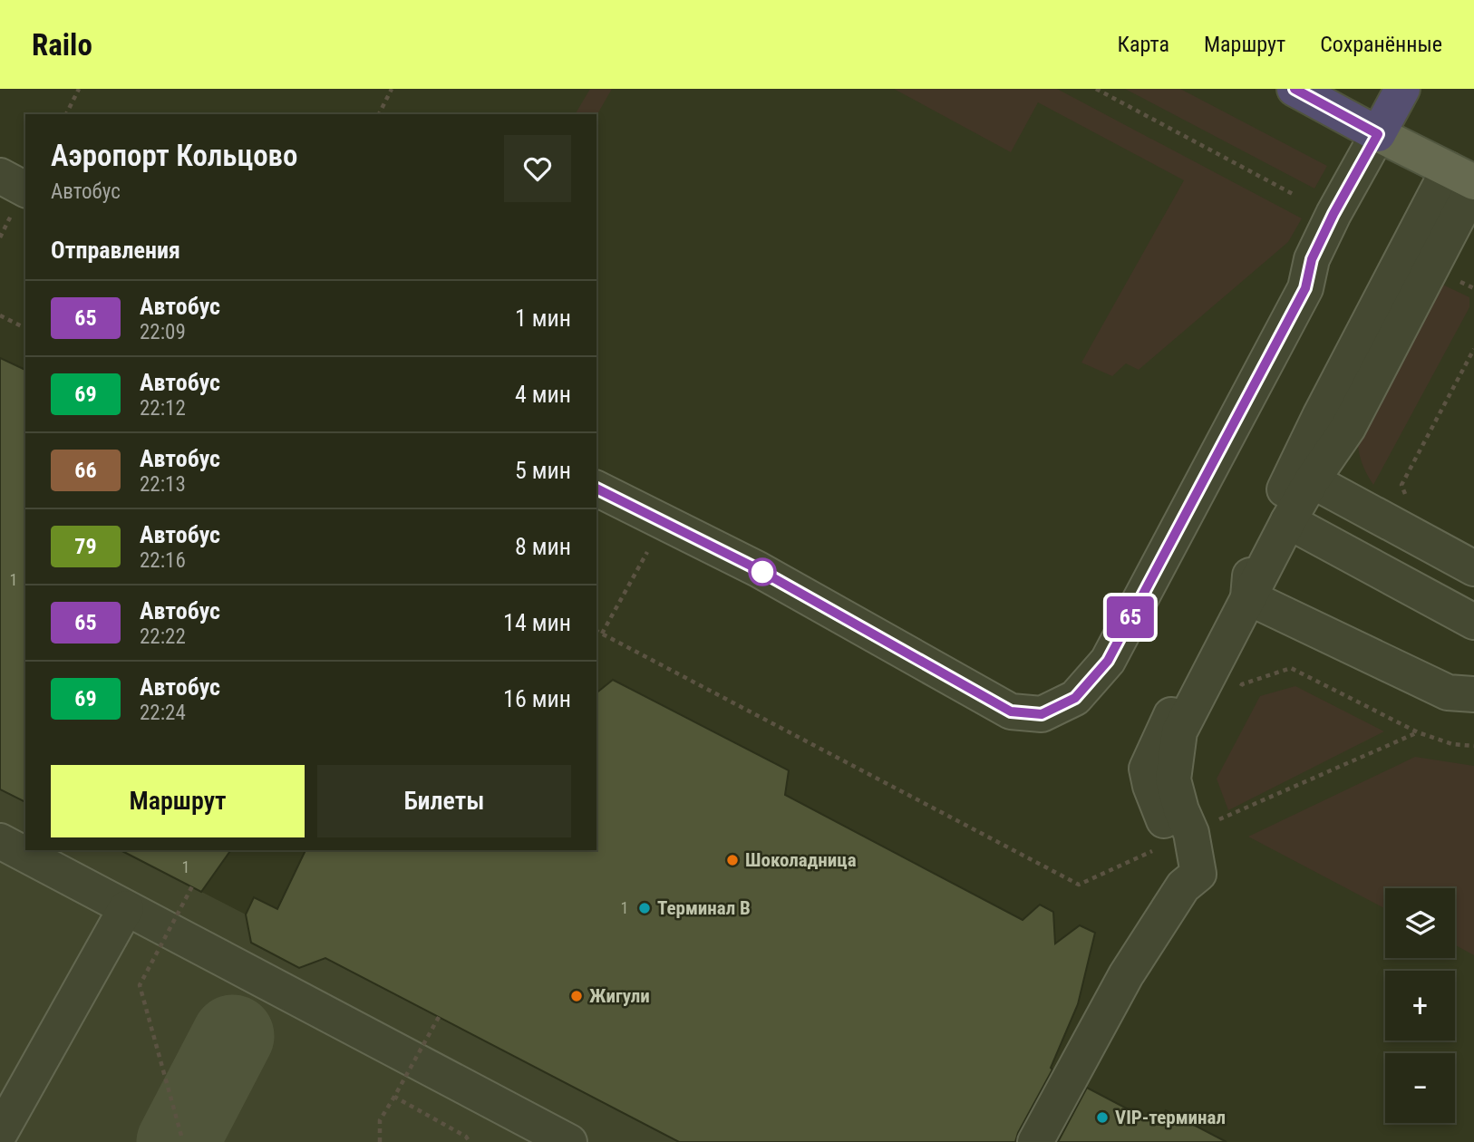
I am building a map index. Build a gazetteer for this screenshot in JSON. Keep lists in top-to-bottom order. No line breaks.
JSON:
{"places":["Шоколадница","Терминал B","Жигули","VIP-терминал"],"lines":["bus line 65"],"house_numbers":["1","1","1"],"page":{"header":"Railo","nav":["Карта","Маршрут","Сохранённые"],"on_map":"65","heading":[["Аэропорт Кольцово","Автобус"],"Отправления"],"list":[{"mark":"65","name":"Автобус","note":"22:09","value":"1 мин"},{"mark":"69","name":"Автобус","note":"22:12","value":"4 мин"},{"mark":"66","name":"Автобус","note":"22:13","value":"5 мин"},{"mark":"79","name":"Автобус","note":"22:16","value":"8 мин"},{"mark":"65","name":"Автобус","note":"22:22","value":"14 мин"},{"mark":"69","name":"Автобус","note":"22:24","value":"16 мин"}],"buttons":["Маршрут","Билеты"],"map_buttons":["+","−"]}}
